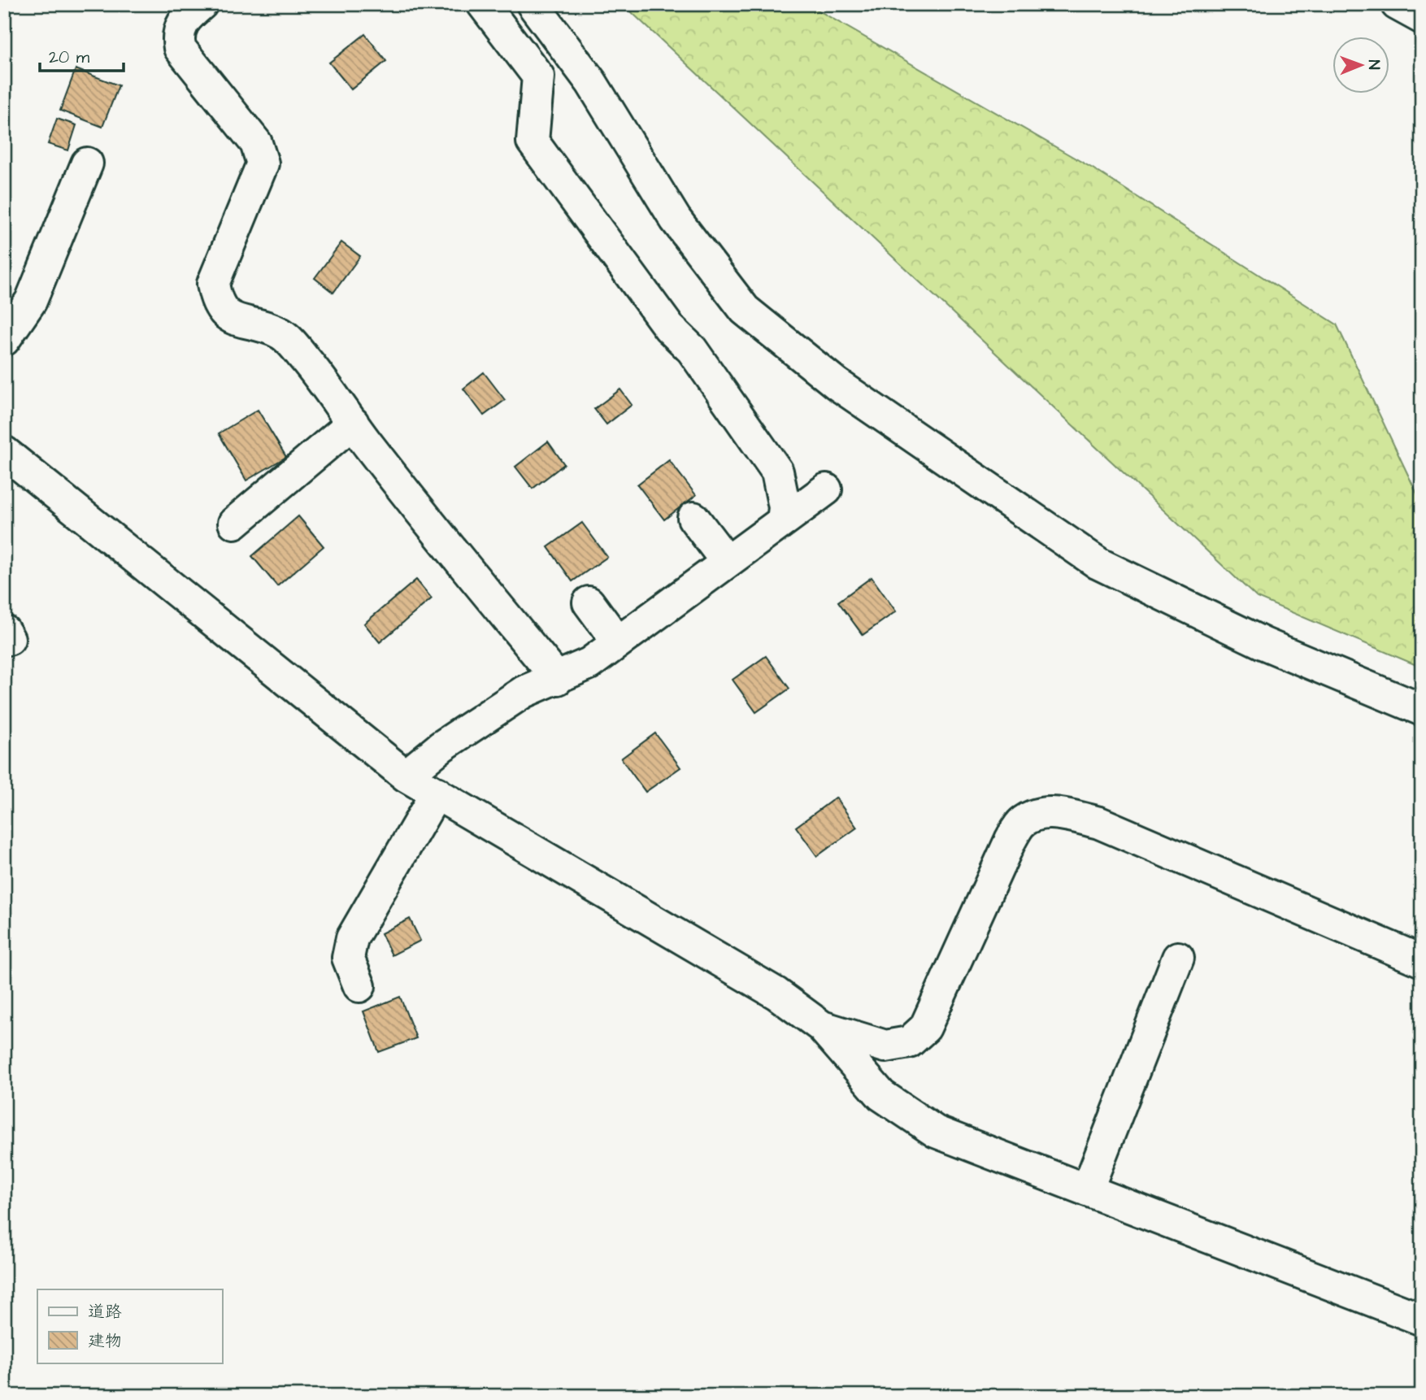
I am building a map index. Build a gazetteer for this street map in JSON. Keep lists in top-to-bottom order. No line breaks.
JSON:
{"legend":["道路","建物"],"scale_bar":"20 m","north":"right"}
